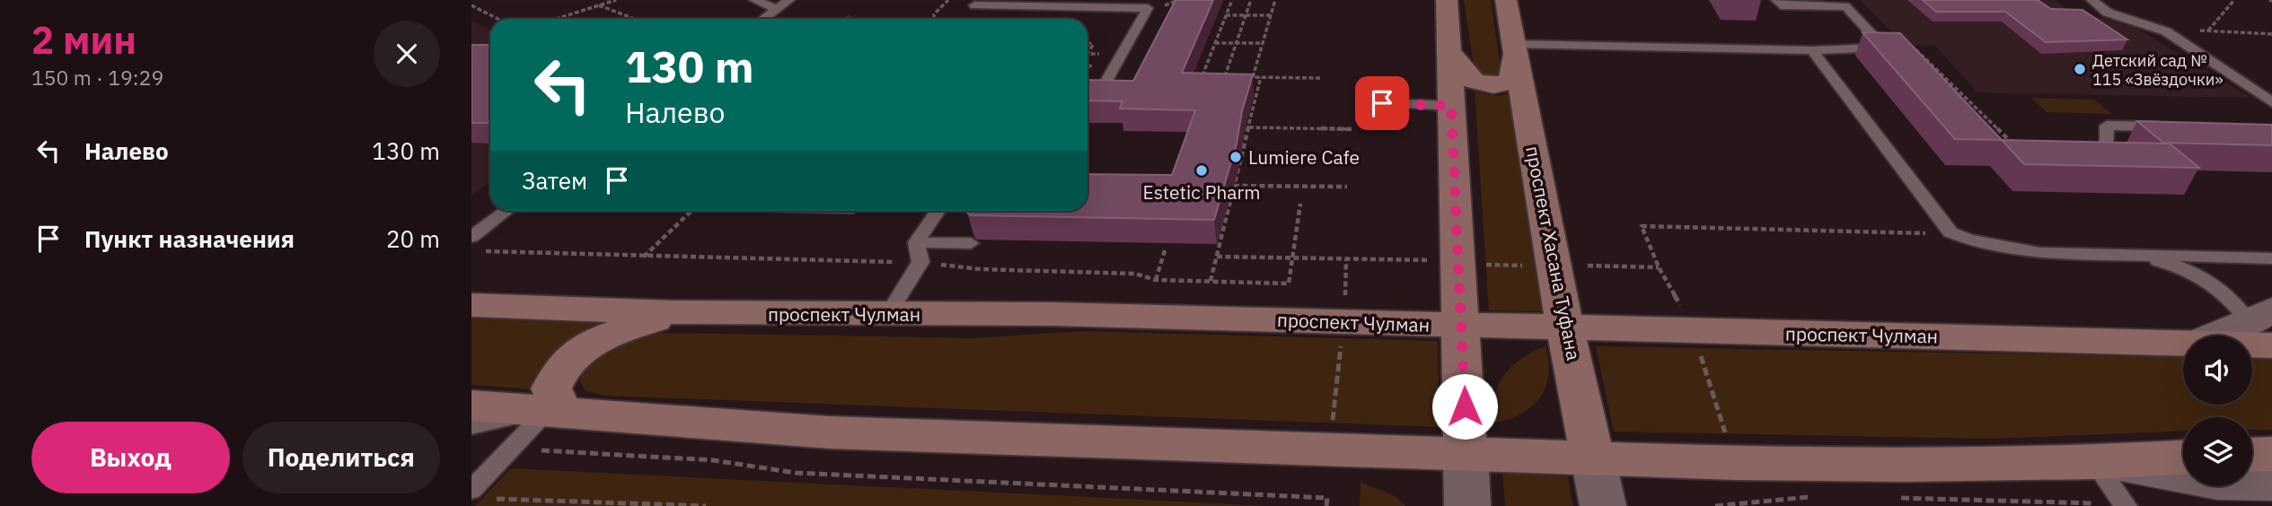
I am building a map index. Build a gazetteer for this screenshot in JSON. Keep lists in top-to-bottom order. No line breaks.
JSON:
{"streets":{"main road":["проспект Хасана Туфана","проспект Чулман"]},"crossings":[["проспект Хасана Туфана","проспект Чулман"]],"places":["Детский сад № 115 «Звёздочки»","Lumiere Cafe","Estetic Pharm"],"page":{"heading":["2 мин","150 m · 19:29"],"turn":["130 m","Налево"],"list":[{"name":"Налево","value":"130 m"},{"name":"Пункт назначения","value":"20 m"}],"then":"Затем","buttons":["Выход","Поделиться"]}}
